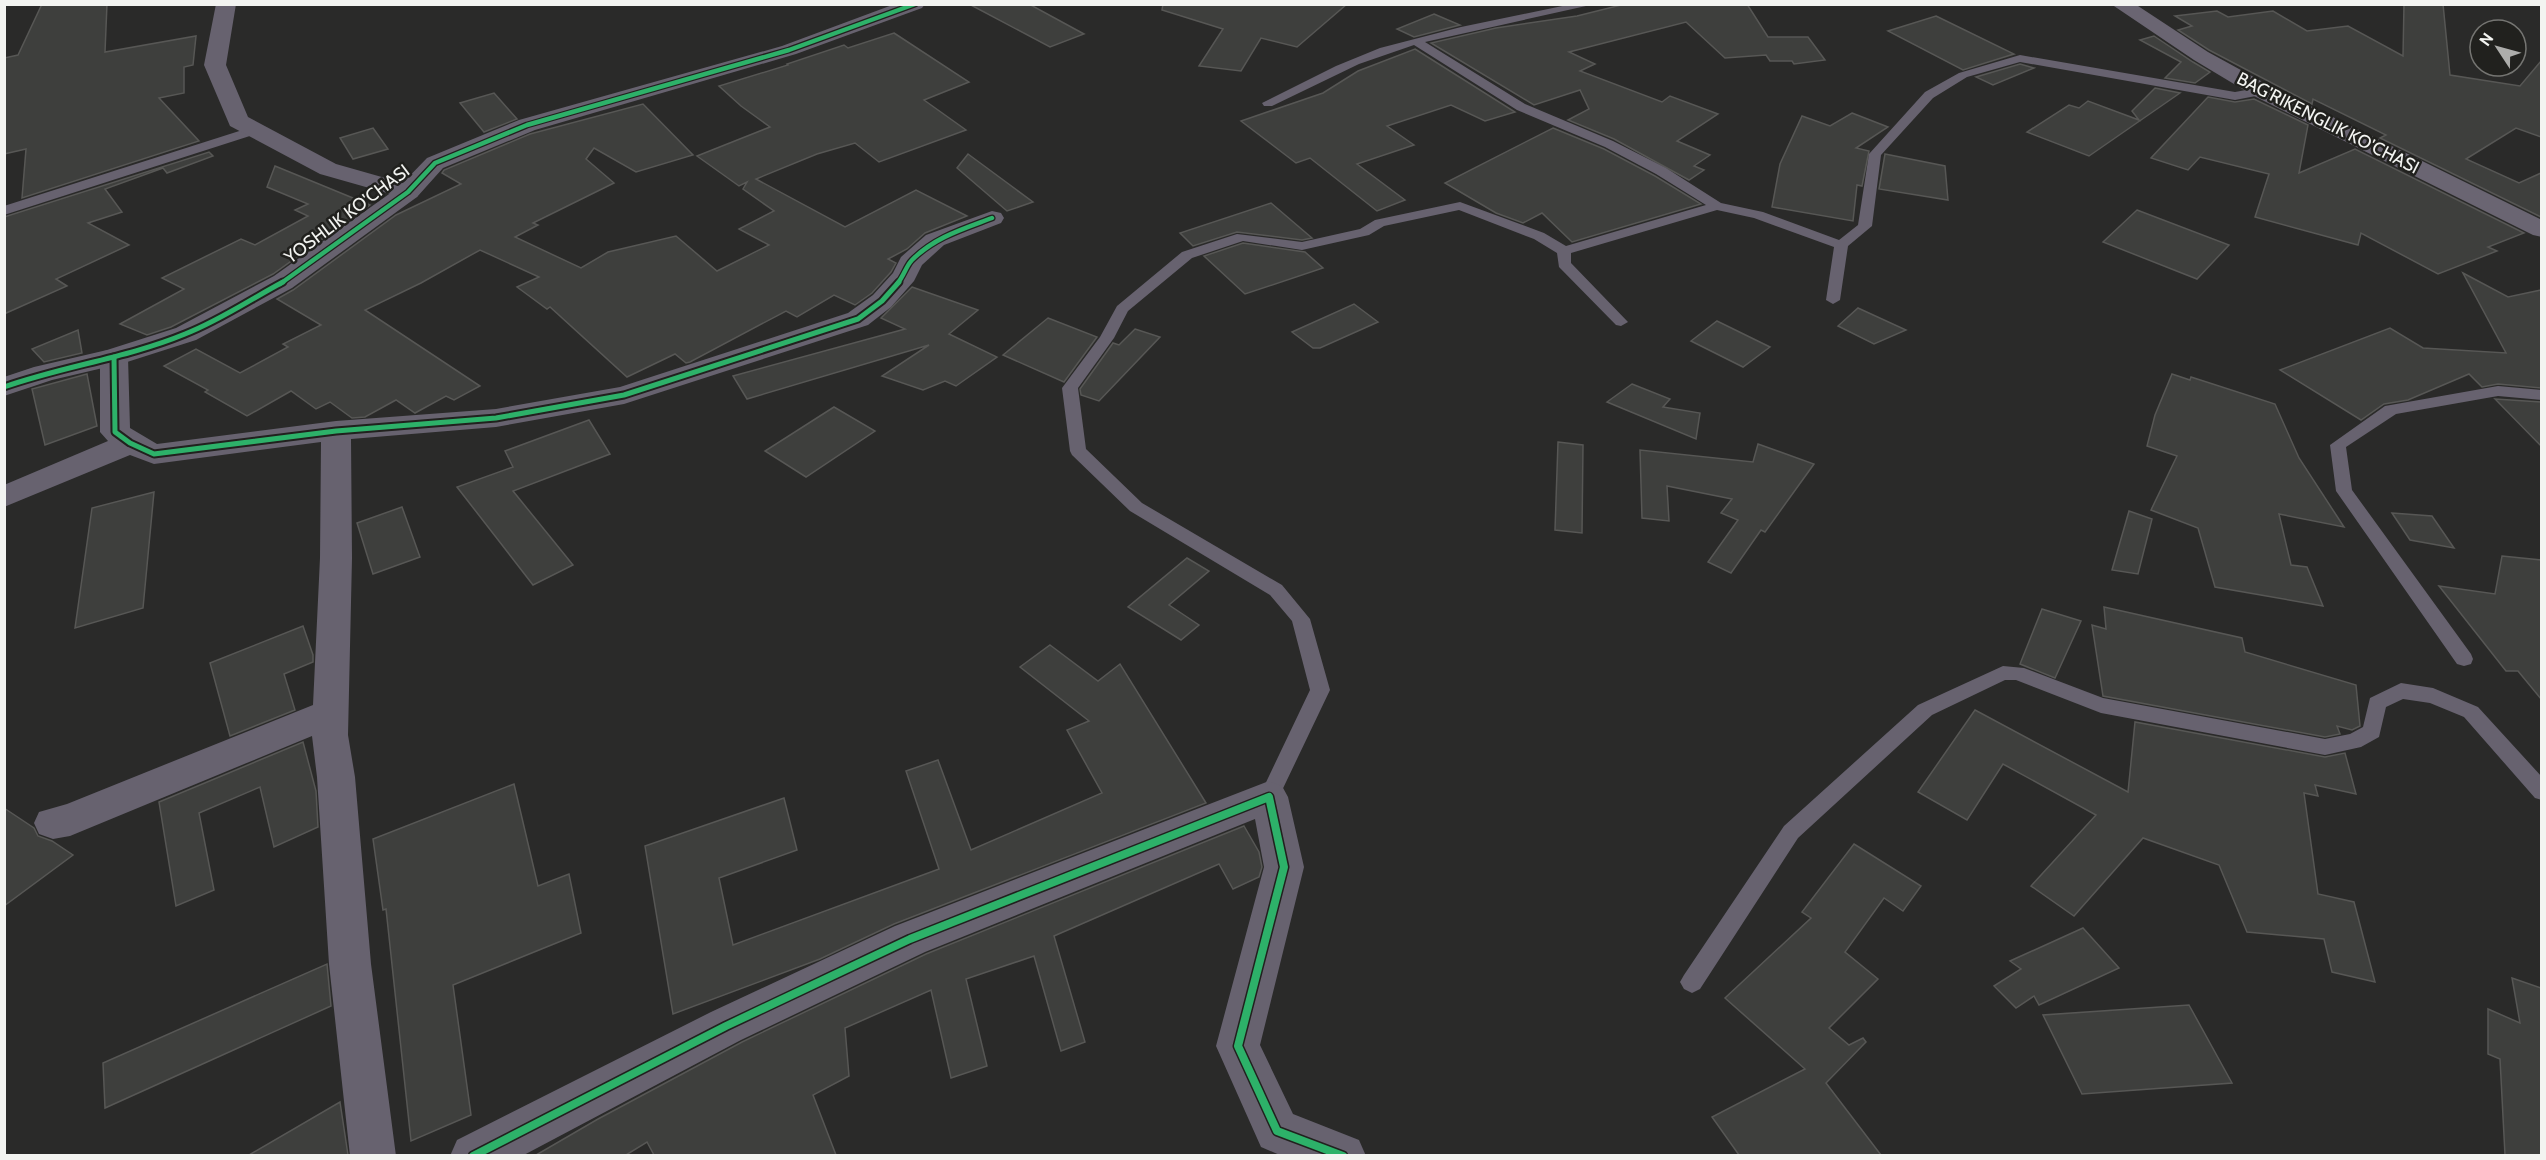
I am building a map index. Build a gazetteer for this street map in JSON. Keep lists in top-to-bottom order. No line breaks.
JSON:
{"streets":{"main road":["BAG'RIKENGLIK KO'CHASI"],"street":["YOSHLIK KO'CHASI"]},"north":"top left"}
